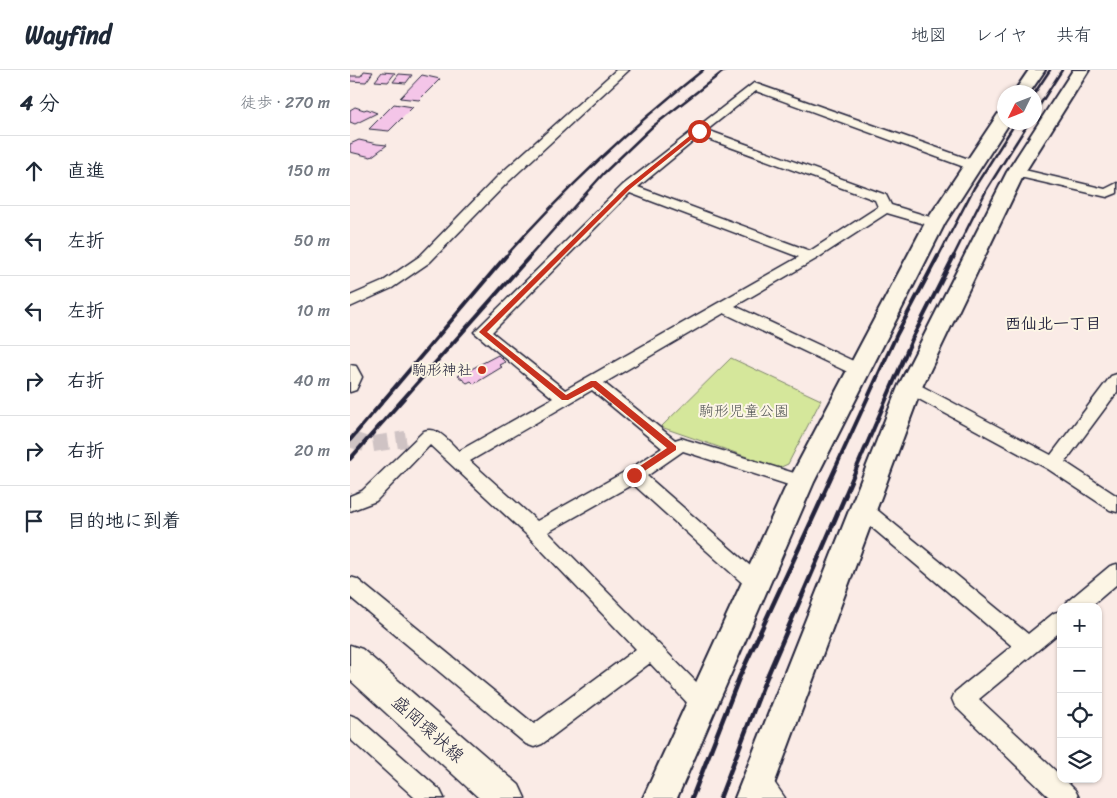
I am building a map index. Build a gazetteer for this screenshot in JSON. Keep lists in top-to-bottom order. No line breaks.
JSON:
{"streets":{"main road":["盛岡環状線"]},"districts":["西仙北一丁目"],"parks":["駒形児童公園"],"places":["駒形神社"],"north":"bottom left","page":{"header":"Wayfind","nav":["地図","レイヤ","共有"],"heading":["4 分","徒歩 · 270 m"],"list":[["直進","150 m"],["左折","50 m"],["左折","10 m"],["右折","40 m"],["右折","20 m"],"目的地に到着"],"map_buttons":["+","−"]}}
